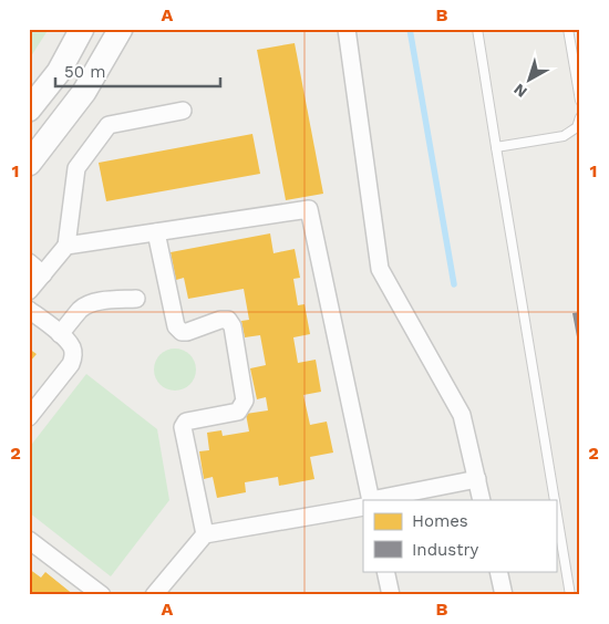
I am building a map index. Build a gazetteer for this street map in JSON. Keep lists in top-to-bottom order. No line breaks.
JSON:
{"legend":["Homes","Industry"],"scale_bar":"50 m","north":"bottom left","grid":{"columns":["A","B"],"rows":["1","2"]}}
